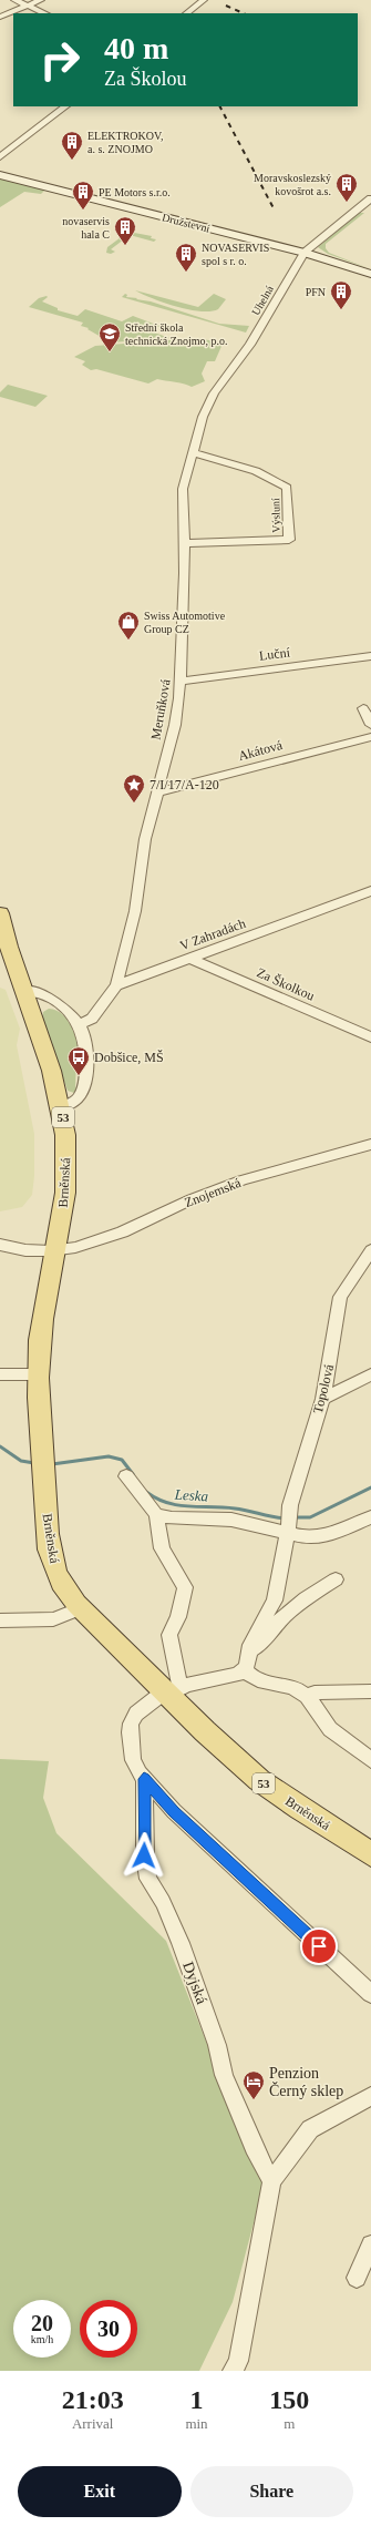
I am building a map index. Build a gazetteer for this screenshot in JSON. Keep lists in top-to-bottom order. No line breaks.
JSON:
{"streets":{"main road":["Družstevní","53","Brněnská"],"street":["Uhelná","Výsluní","Luční","Meruňková","Akátová","V Zahradách","Za Školkou","Znojemská","Topolová","Dyjská"]},"crossings":[["Družstevní","Uhelná"],["Uhelná","Meruňková"],["Výsluní","Meruňková"],["Luční","Meruňková"],["Meruňková","Akátová"],["Meruňková","V Zahradách"],["V Zahradách","Za Školkou"],["Brněnská","Znojemská"]],"water":["Leska"],"places":{"building":["ELEKTROKOV, a. s. ZNOJMO","Moravskoslezský kovošrot a.s.","PE Motors s.r.o.","novaservis hala C","NOVASERVIS spol s r. o.","PFN"],"school or university":["Střední škola technická Znojmo, p.o."],"shop":["Swiss Automotive Group CZ"],"place":["7/I/17/A-120"],"bus stop":["Dobšice, MŠ"],"hotel":["Penzion Černý sklep"]},"page":{"turn":["40 m","Za Školou"],"speed":"20 km/h","limit":"30","eta":["21:03","Arrival","1","min","150","m"],"buttons":["Exit","Share"]}}
